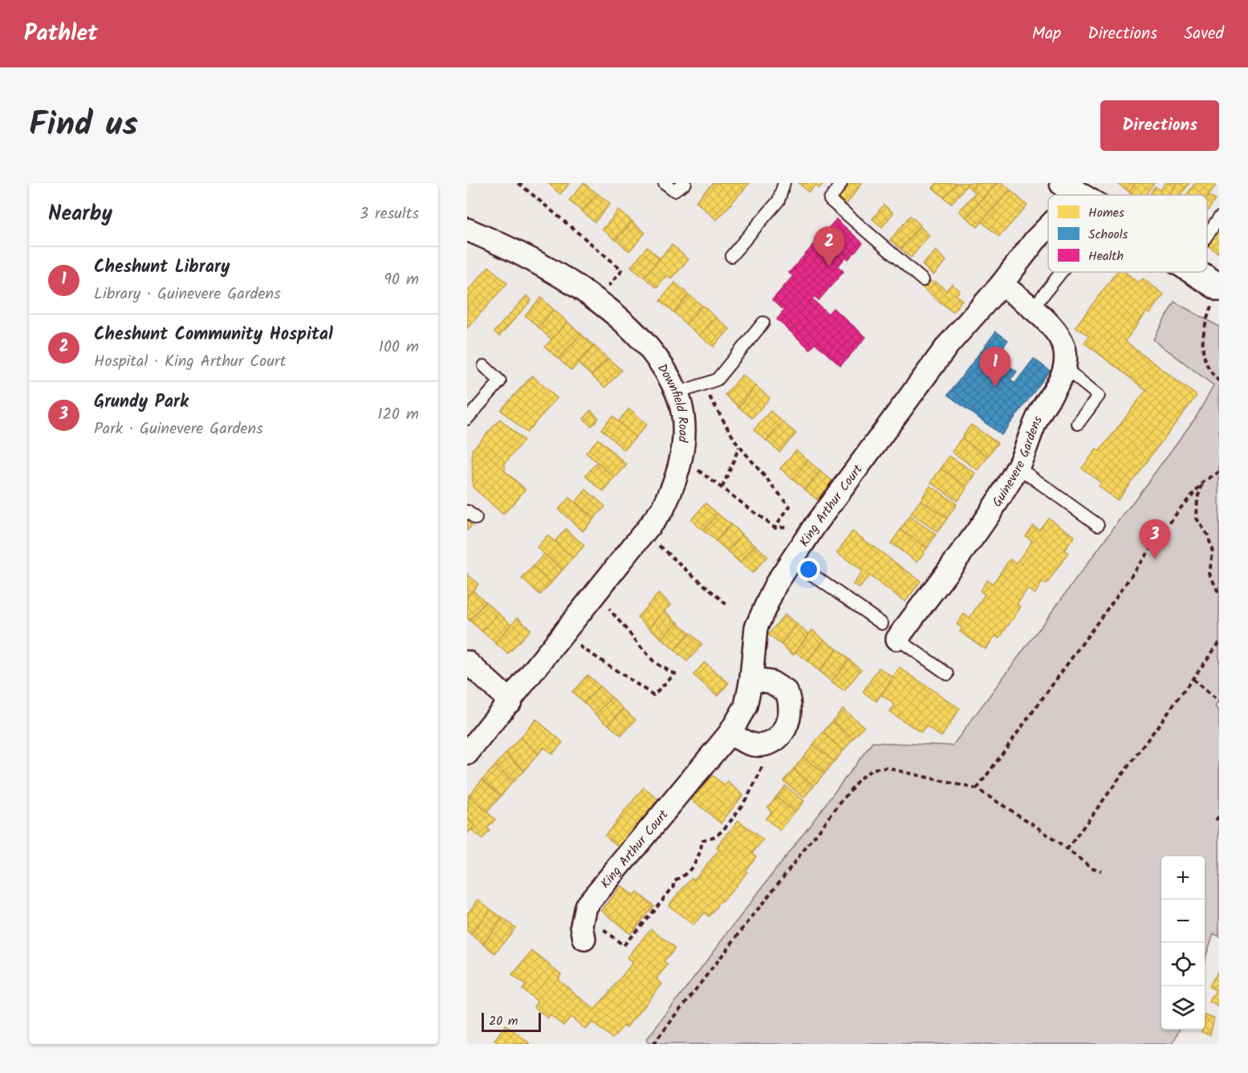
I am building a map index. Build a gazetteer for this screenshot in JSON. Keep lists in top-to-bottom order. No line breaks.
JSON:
{"streets":{"street":["Downfield Road","Guinevere Gardens","King Arthur Court"]},"legend":["Homes","Schools","Health"],"scale_bar":"20 m","page":{"header":"Pathlet","nav":["Map","Directions","Saved"],"title":"Find us","buttons":"Directions","heading":["Nearby","3 results"],"pins":["2","1","3"],"list":[{"mark":"1","name":"Cheshunt Library","note":"Library · Guinevere Gardens","value":"90 m"},{"mark":"2","name":"Cheshunt Community Hospital","note":"Hospital · King Arthur Court","value":"100 m"},{"mark":"3","name":"Grundy Park","note":"Park · Guinevere Gardens","value":"120 m"}],"map_buttons":["+","−"],"scale":"20 m"}}
